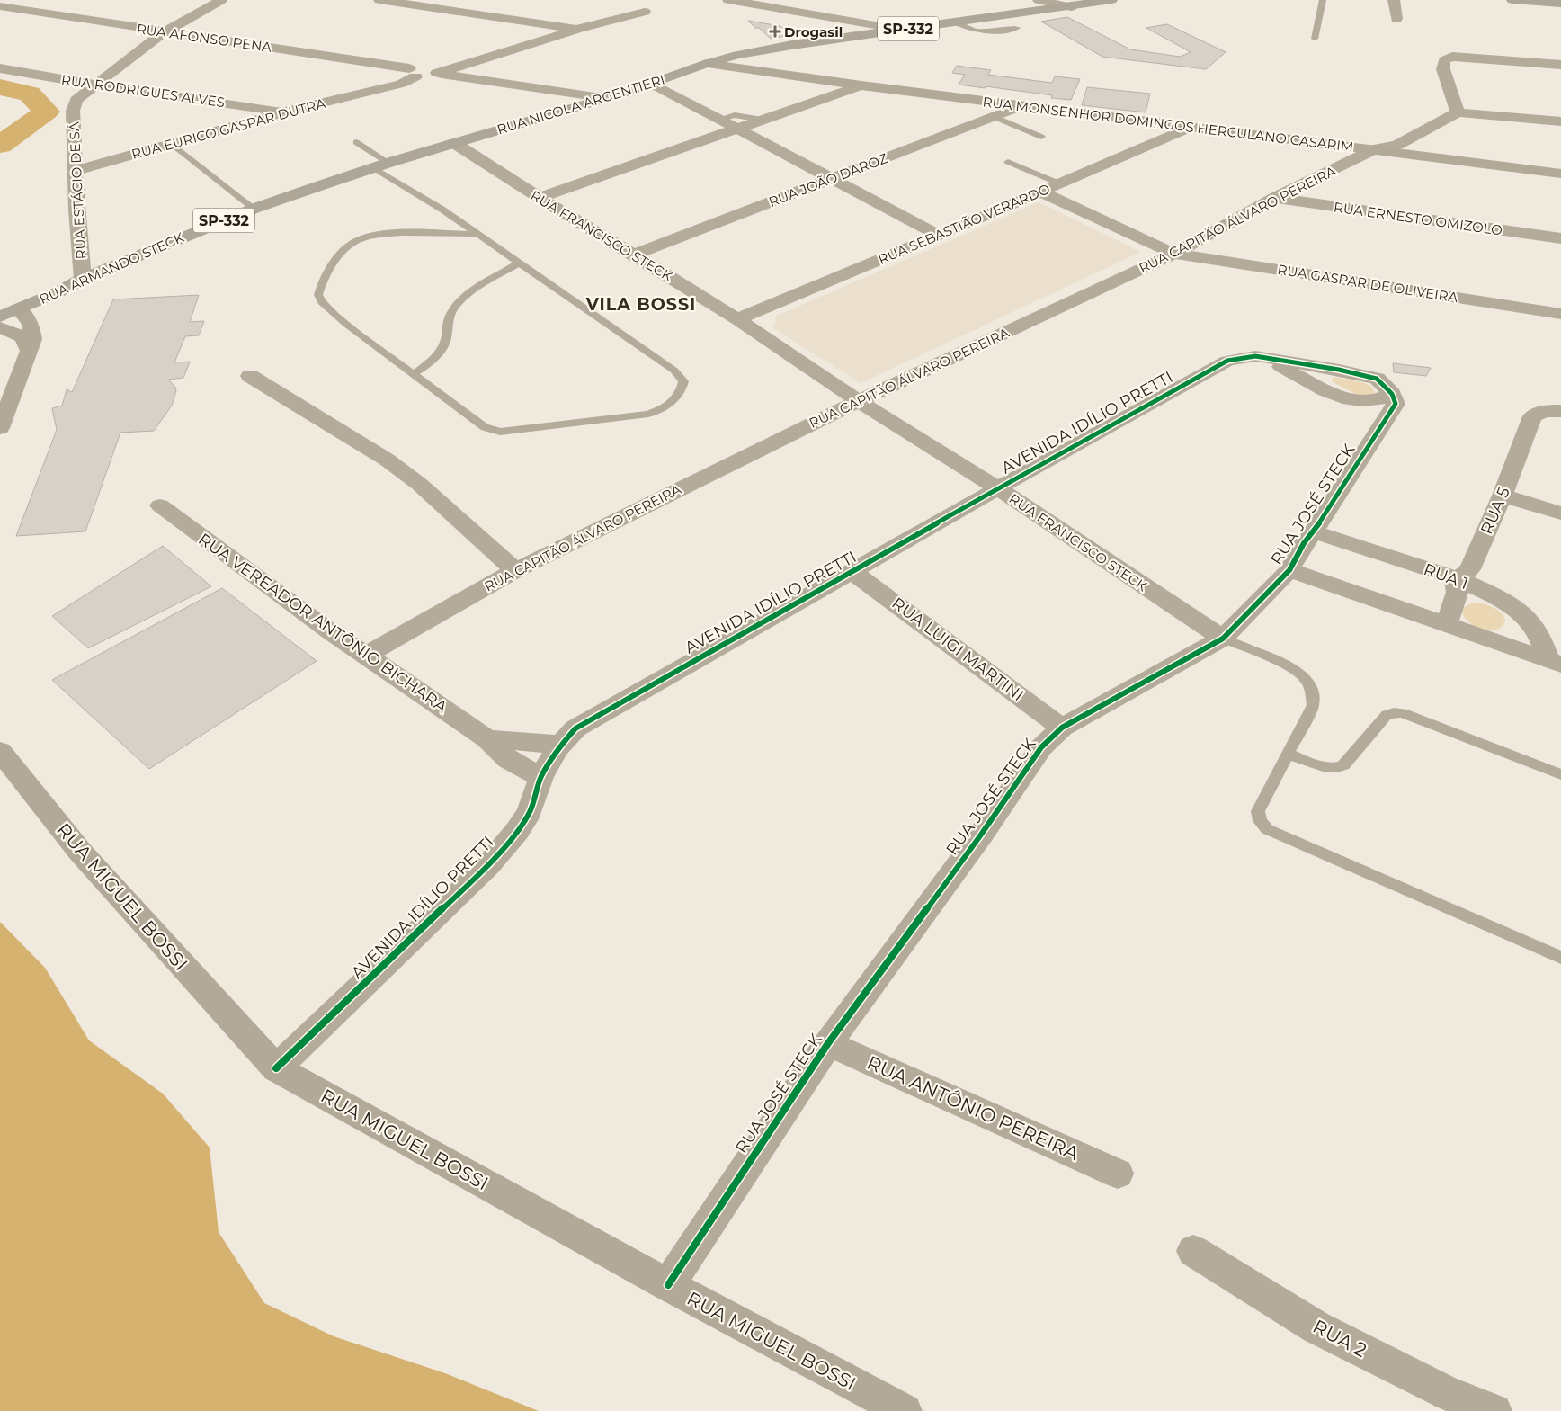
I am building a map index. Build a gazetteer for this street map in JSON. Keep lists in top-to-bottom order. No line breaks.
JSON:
{"streets":{"main road":["SP-332","RUA NICOLA ARGENTIERI","RUA MONSENHOR DOMINGOS HERCULANO CASARIM","RUA ARMANDO STECK","RUA MIGUEL BOSSI"],"street":["RUA AFONSO PENA","RUA RODRIGUES ALVES","RUA EURICO GASPAR DUTRA","RUA JOÃO DAROZ","RUA ESTÁCIO DE SÁ","RUA ERNESTO OMIZOLO","RUA CAPITÃO ÁLVARO PEREIRA","RUA SEBASTIÃO VERARDO","RUA FRANCISCO STECK","RUA GASPAR DE OLIVEIRA","AVENIDA IDÍLIO PRETTI","RUA JOSÉ STECK","RUA 5","RUA 1","RUA VEREADOR ANTÔNIO BICHARA","RUA LUIGI MARTINI","RUA ANTÔNIO PEREIRA","RUA 2"]},"crossings":[["SP-332","RUA NICOLA ARGENTIERI"],["SP-332","RUA MONSENHOR DOMINGOS HERCULANO CASARIM"],["RUA AFONSO PENA","RUA NICOLA ARGENTIERI"],["RUA AFONSO PENA","RUA EURICO GASPAR DUTRA"],["RUA AFONSO PENA","RUA ESTÁCIO DE SÁ"],["RUA RODRIGUES ALVES","RUA EURICO GASPAR DUTRA"],["RUA RODRIGUES ALVES","RUA ESTÁCIO DE SÁ"],["RUA NICOLA ARGENTIERI","RUA MONSENHOR DOMINGOS HERCULANO CASARIM"],["RUA NICOLA ARGENTIERI","RUA FRANCISCO STECK"],["RUA NICOLA ARGENTIERI","RUA ARMANDO STECK"],["RUA MONSENHOR DOMINGOS HERCULANO CASARIM","RUA JOÃO DAROZ"],["RUA MONSENHOR DOMINGOS HERCULANO CASARIM","RUA CAPITÃO ÁLVARO PEREIRA"],["RUA MONSENHOR DOMINGOS HERCULANO CASARIM","RUA SEBASTIÃO VERARDO"],["RUA EURICO GASPAR DUTRA","RUA ESTÁCIO DE SÁ"],["RUA JOÃO DAROZ","RUA FRANCISCO STECK"],["RUA ESTÁCIO DE SÁ","RUA ARMANDO STECK"],["RUA ERNESTO OMIZOLO","RUA CAPITÃO ÁLVARO PEREIRA"],["RUA CAPITÃO ÁLVARO PEREIRA","RUA FRANCISCO STECK"],["RUA CAPITÃO ÁLVARO PEREIRA","RUA GASPAR DE OLIVEIRA"],["RUA CAPITÃO ÁLVARO PEREIRA","RUA VEREADOR ANTÔNIO BICHARA"],["RUA SEBASTIÃO VERARDO","RUA FRANCISCO STECK"],["RUA SEBASTIÃO VERARDO","RUA GASPAR DE OLIVEIRA"],["RUA FRANCISCO STECK","RUA ARMANDO STECK"],["RUA FRANCISCO STECK","AVENIDA IDÍLIO PRETTI"],["RUA FRANCISCO STECK","RUA JOSÉ STECK"],["AVENIDA IDÍLIO PRETTI","RUA JOSÉ STECK"],["AVENIDA IDÍLIO PRETTI","RUA VEREADOR ANTÔNIO BICHARA"],["AVENIDA IDÍLIO PRETTI","RUA LUIGI MARTINI"],["AVENIDA IDÍLIO PRETTI","RUA MIGUEL BOSSI"],["RUA JOSÉ STECK","RUA 1"],["RUA JOSÉ STECK","RUA LUIGI MARTINI"],["RUA JOSÉ STECK","RUA MIGUEL BOSSI"],["RUA JOSÉ STECK","RUA ANTÔNIO PEREIRA"],["RUA 5","RUA 1"]],"districts":["VILA BOSSI"],"places":{"health":["Drogasil"]}}
